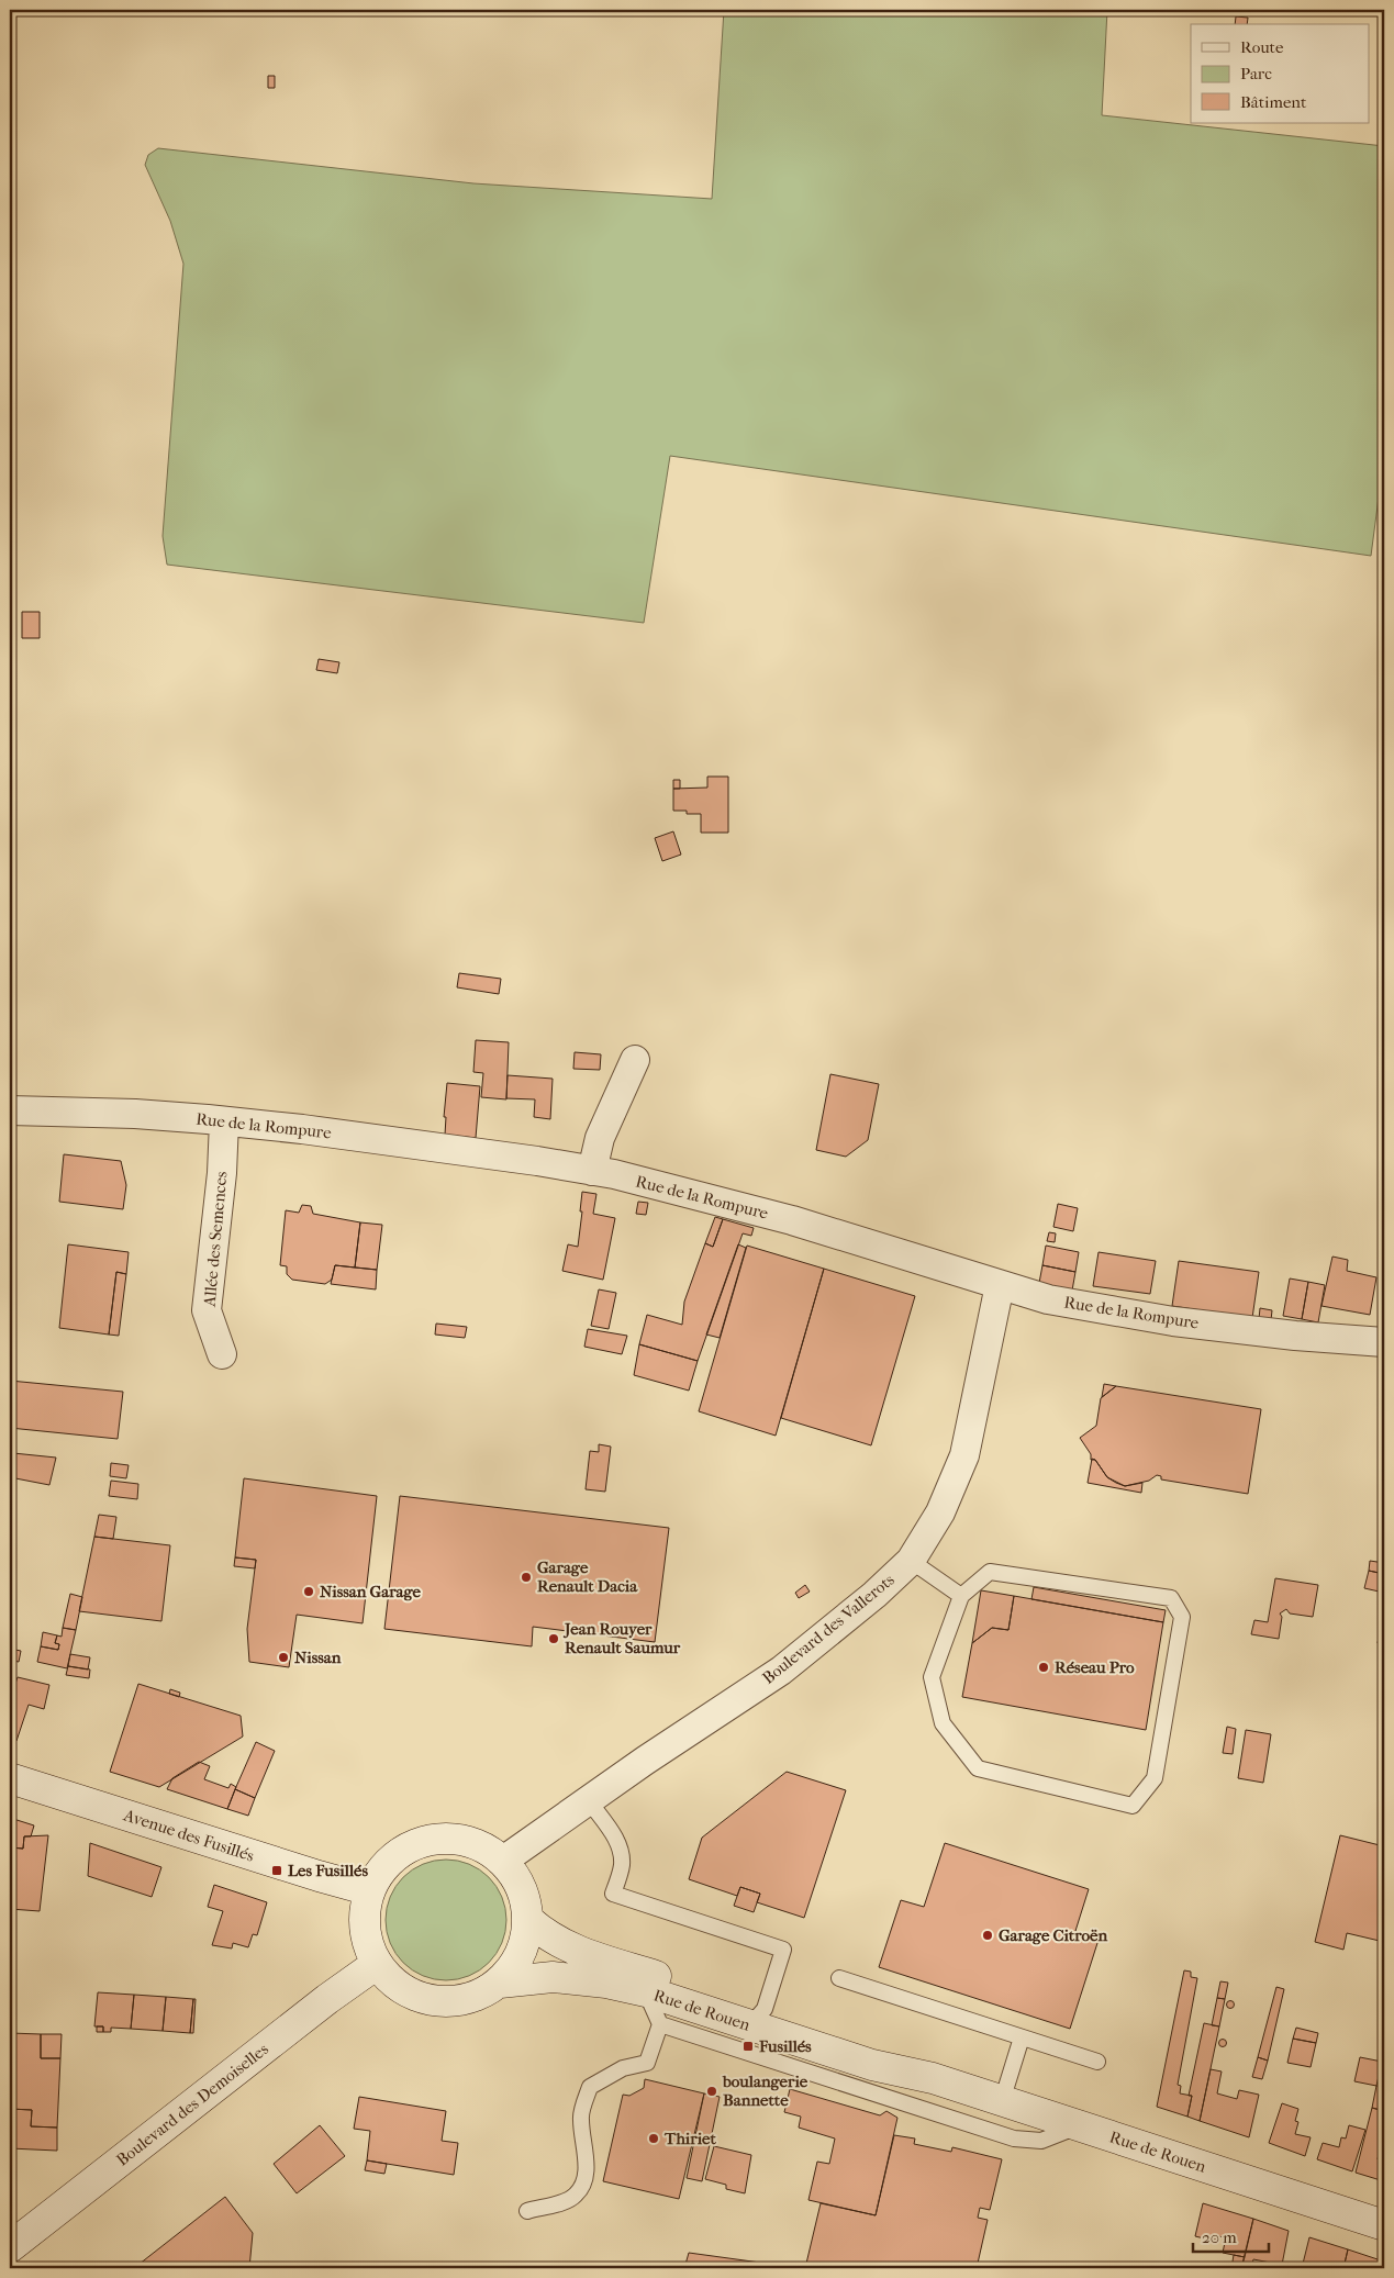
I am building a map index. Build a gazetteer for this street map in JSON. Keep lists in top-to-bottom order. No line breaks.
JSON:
{"streets":{"main road":["Avenue des Fusillés","Rue de Rouen","Boulevard des Demoiselles"],"street":["Rue de la Rompure","Allée des Semences","Boulevard des Vallerots"]},"crossings":[["Rue de la Rompure","Allée des Semences"],["Rue de la Rompure","Boulevard des Vallerots"],["Boulevard des Vallerots","Avenue des Fusillés"],["Boulevard des Vallerots","Rue de Rouen"],["Boulevard des Vallerots","Boulevard des Demoiselles"],["Avenue des Fusillés","Rue de Rouen"],["Avenue des Fusillés","Boulevard des Demoiselles"],["Rue de Rouen","Boulevard des Demoiselles"]],"places":{"other":["Garage Renault Dacia","Nissan Garage","Jean Rouyer Renault Saumur","Nissan","Réseau Pro","Garage Citroën","boulangerie Bannette","Thiriet"],"transit":["Les Fusillés","Fusillés"]},"legend":["Route","Parc","Bâtiment"],"scale_bar":"20 m"}
